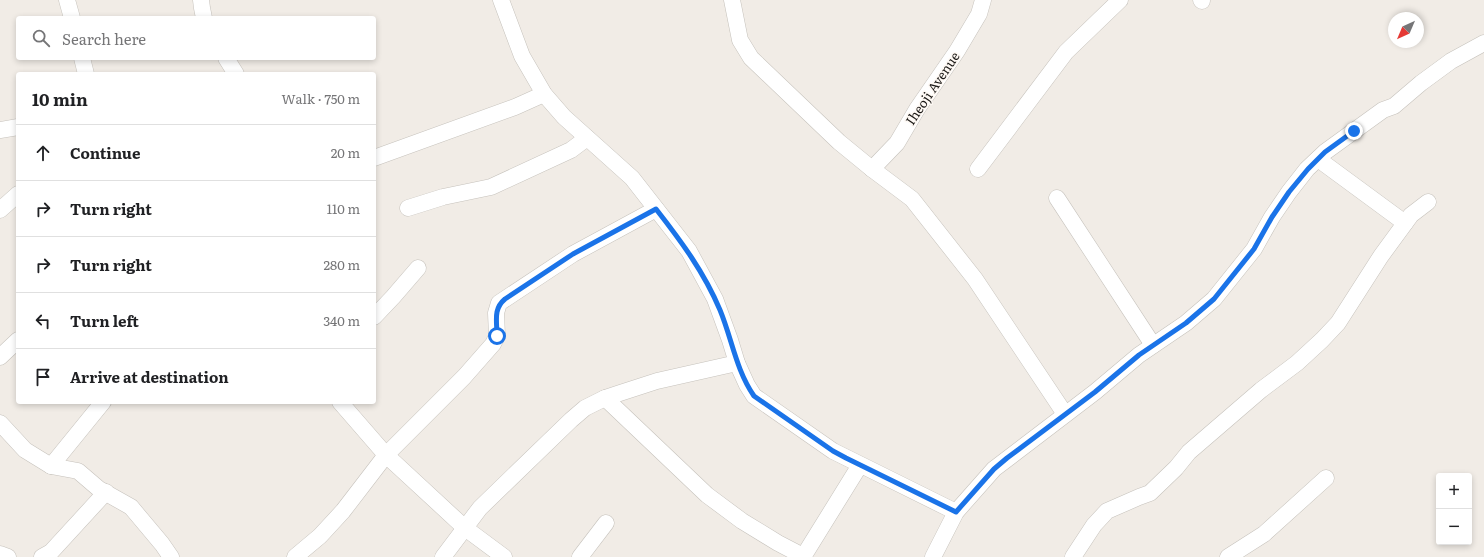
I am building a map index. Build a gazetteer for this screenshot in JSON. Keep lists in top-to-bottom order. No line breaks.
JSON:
{"streets":{"street":["Iheoji Avenue"]},"north":"bottom left","page":{"search":"Search here","heading":["10 min","Walk · 750 m"],"list":[["Continue","20 m"],["Turn right","110 m"],["Turn right","280 m"],["Turn left","340 m"],"Arrive at destination"],"map_buttons":["+","−"]}}
